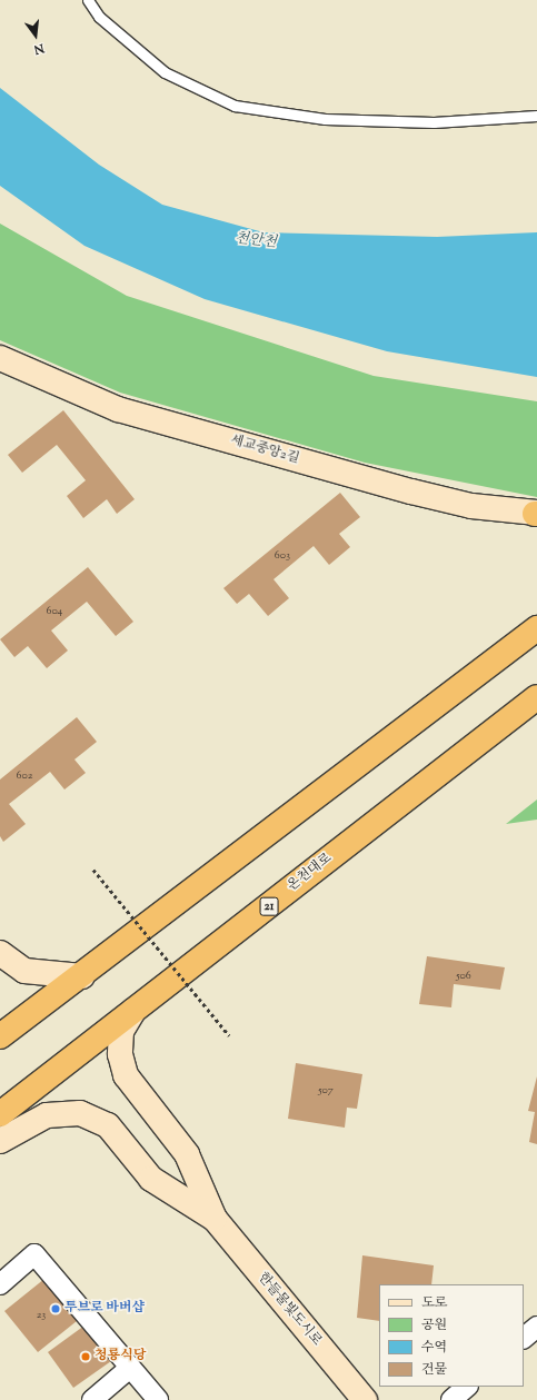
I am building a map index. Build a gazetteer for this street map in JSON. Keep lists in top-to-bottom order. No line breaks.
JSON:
{"streets":{"highway":["온천대로","21"],"street":["세교중앙2길","한들물빛도시로"]},"water":["천안천"],"places":["투브로 바버샵","청룡식당"],"house_numbers":["603","604","602","506","507","23"],"legend":["도로","공원","수역","건물"],"north":"bottom"}
